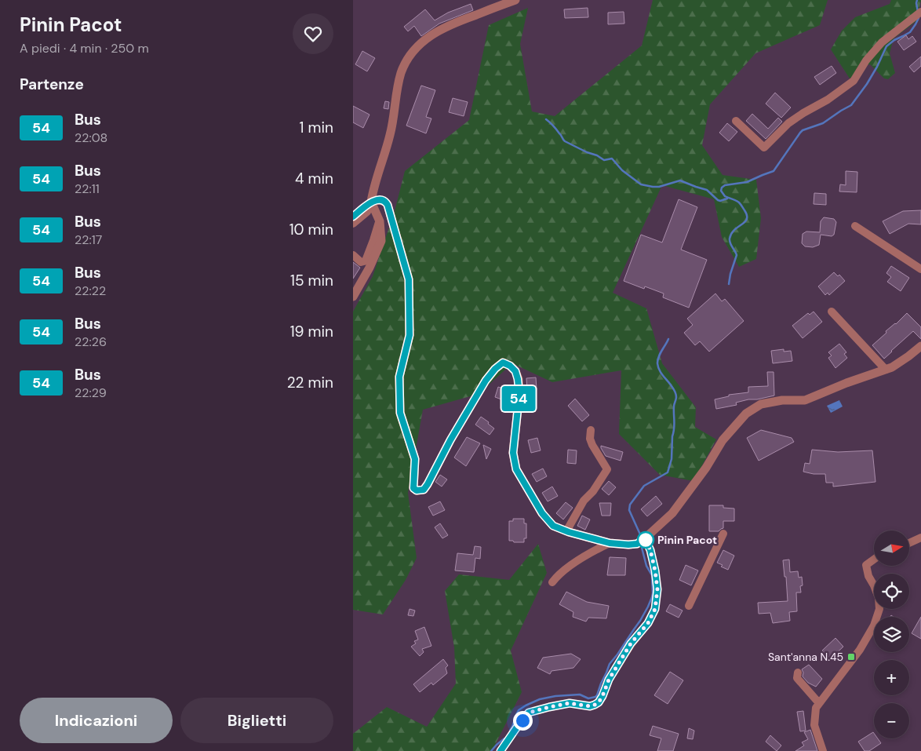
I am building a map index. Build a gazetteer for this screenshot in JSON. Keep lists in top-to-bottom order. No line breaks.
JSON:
{"places":{"other":["Pinin Pacot"],"transit":["Sant'anna N.45"]},"lines":["bus line 54"],"north":"right","page":{"heading":[["Pinin Pacot","A piedi · 4 min · 250 m"],"Partenze"],"on_map":"54","list":[{"mark":"54","name":"Bus","note":"22:08","value":"1 min"},{"mark":"54","name":"Bus","note":"22:11","value":"4 min"},{"mark":"54","name":"Bus","note":"22:17","value":"10 min"},{"mark":"54","name":"Bus","note":"22:22","value":"15 min"},{"mark":"54","name":"Bus","note":"22:26","value":"19 min"},{"mark":"54","name":"Bus","note":"22:29","value":"22 min"}],"map_buttons":["+","−"],"buttons":["Indicazioni","Biglietti"]}}
